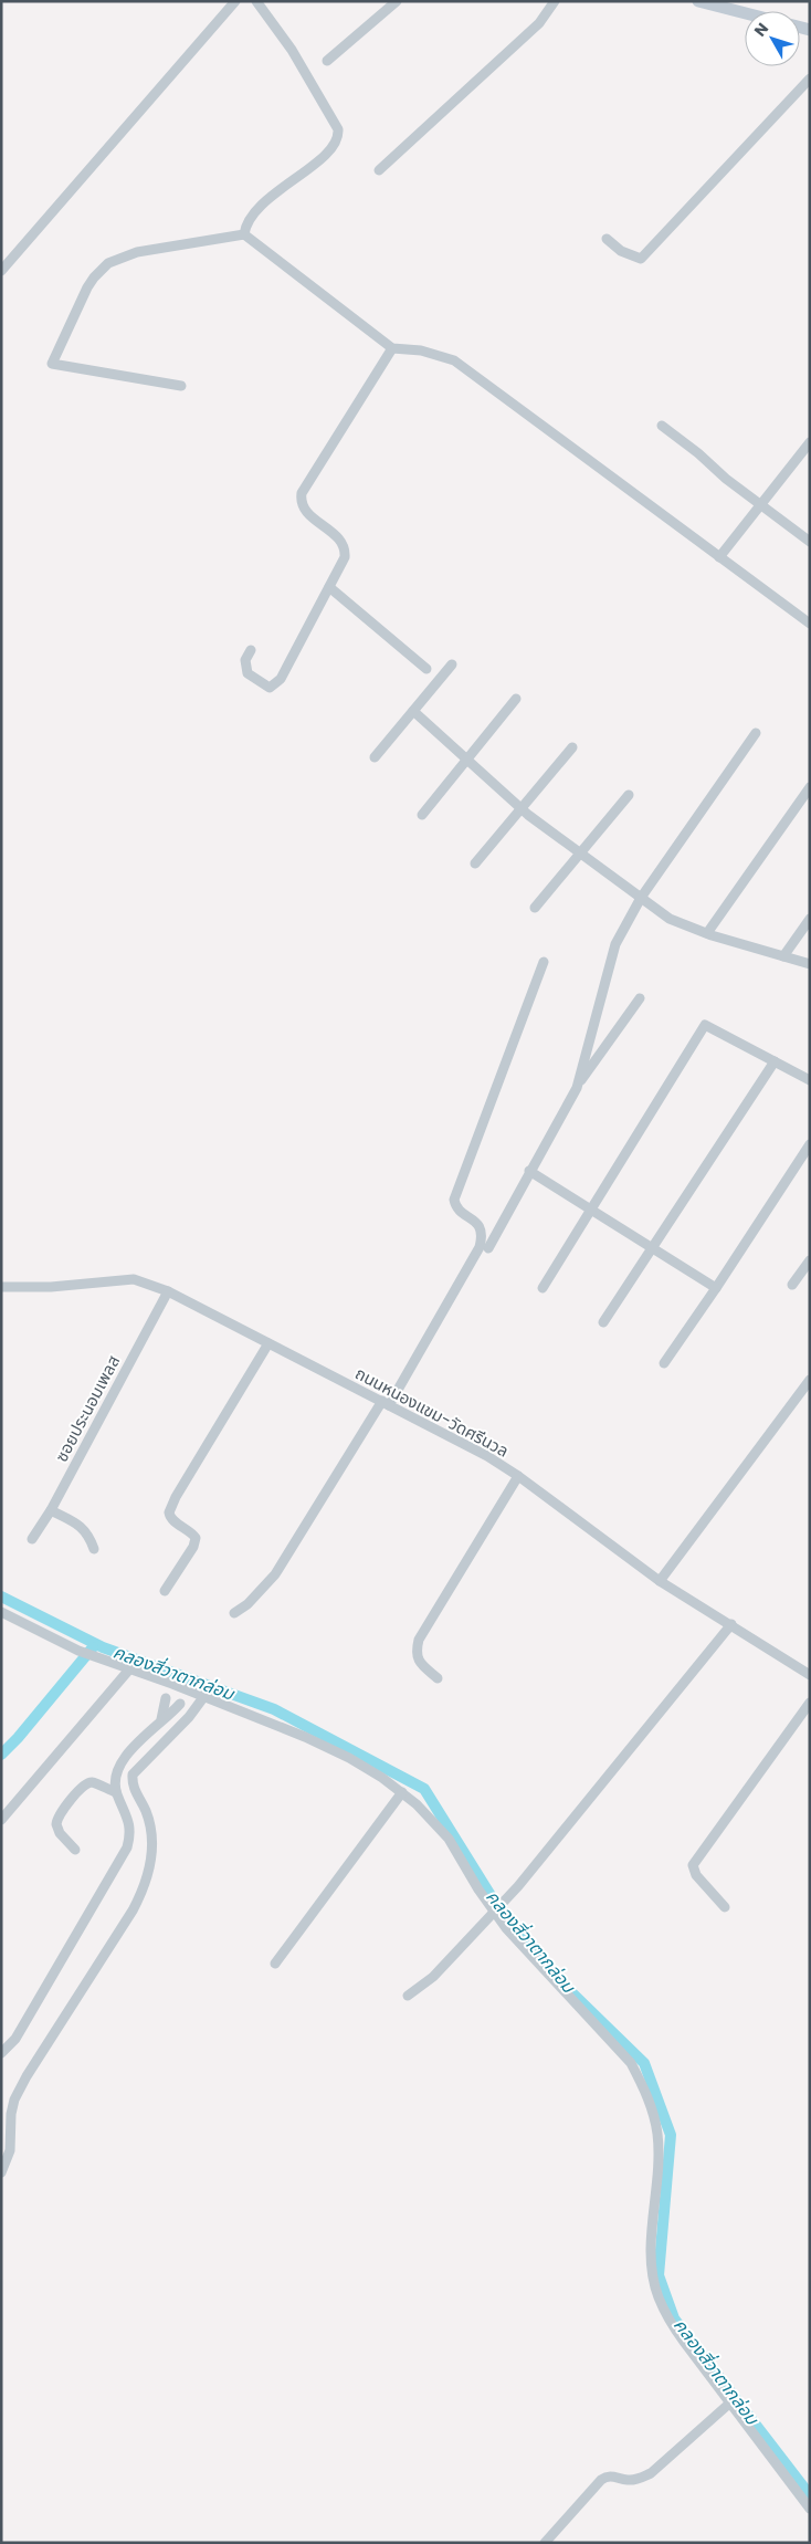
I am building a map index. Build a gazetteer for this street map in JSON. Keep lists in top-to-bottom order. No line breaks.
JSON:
{"streets":{"street":["ซอยประนอมเพลส","ถนนหนองแขม-วัดศรีนวล"]},"crossings":[["ซอยประนอมเพลส","ถนนหนองแขม-วัดศรีนวล"]],"water":["คลองสี่วาตากล่อม"],"north":"top left"}
